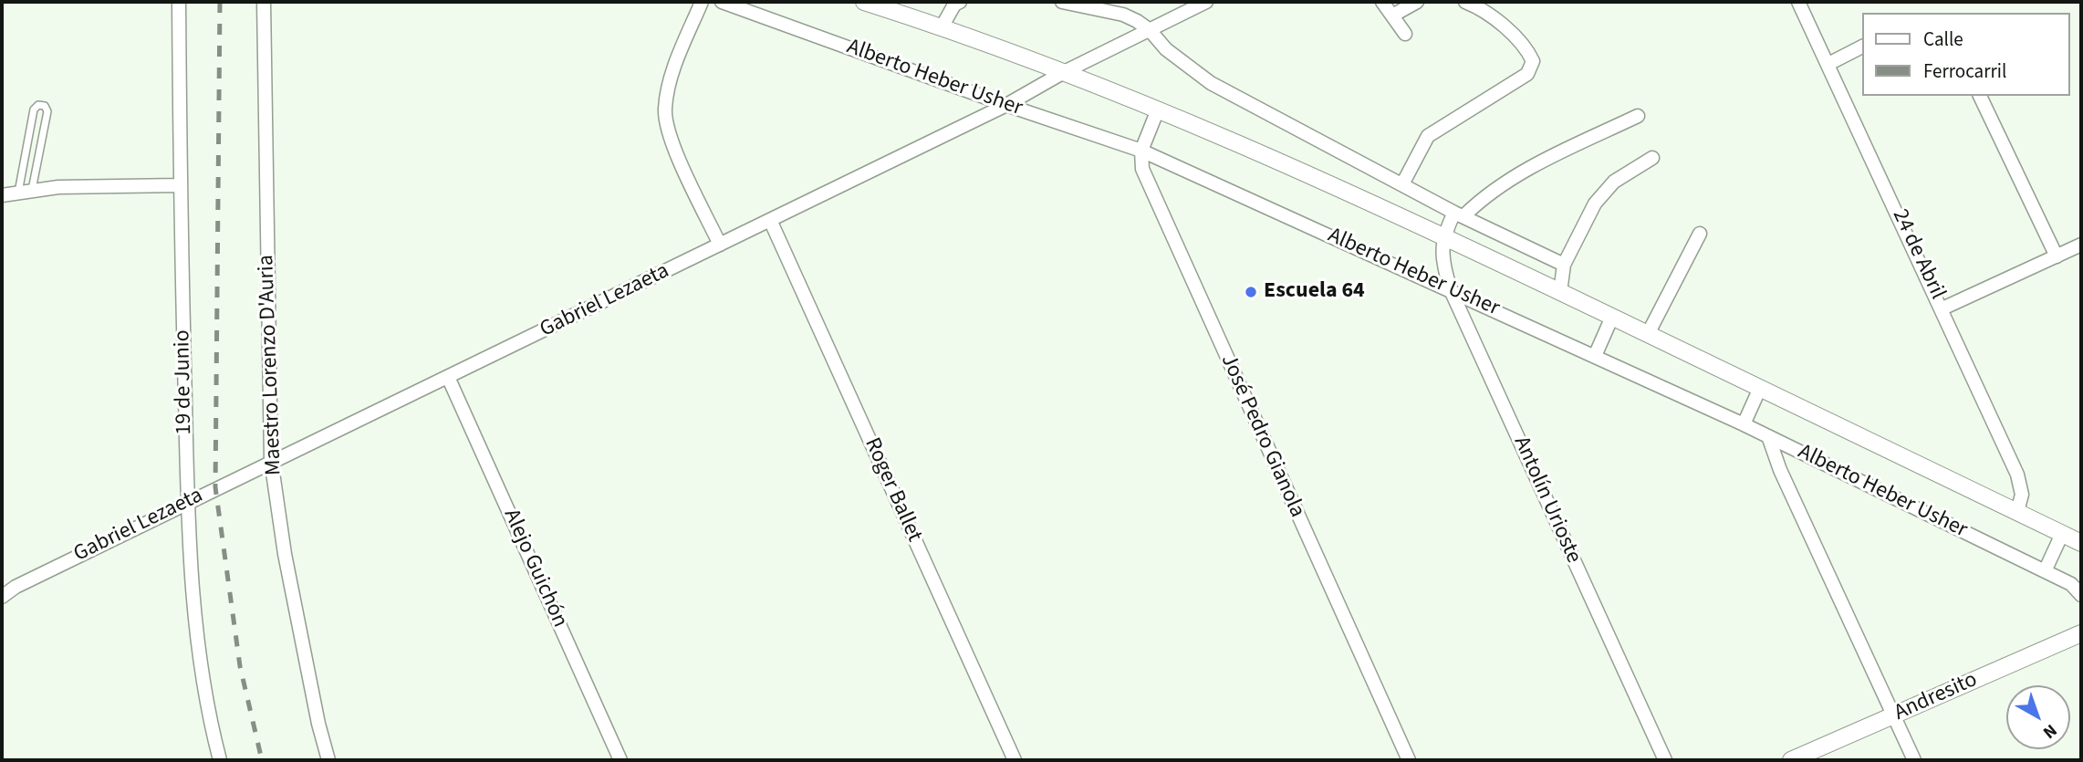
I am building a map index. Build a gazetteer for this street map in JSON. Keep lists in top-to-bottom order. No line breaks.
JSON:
{"streets":{"street":["Alberto Heber Usher","24 de Abril","Gabriel Lezaeta","Maestro Lorenzo D'Auria","19 de Junio","José Pedro Gianola","Roger Ballet","Antolín Urioste","Alejo Guichón","Andresito"]},"crossings":[["Alberto Heber Usher","24 de Abril"],["Alberto Heber Usher","Gabriel Lezaeta"],["Alberto Heber Usher","José Pedro Gianola"],["Alberto Heber Usher","Antolín Urioste"],["Gabriel Lezaeta","Maestro Lorenzo D'Auria"],["Gabriel Lezaeta","19 de Junio"],["Gabriel Lezaeta","Roger Ballet"],["Gabriel Lezaeta","Alejo Guichón"]],"places":["Escuela 64"],"legend":["Calle","Ferrocarril"],"north":"bottom right"}
